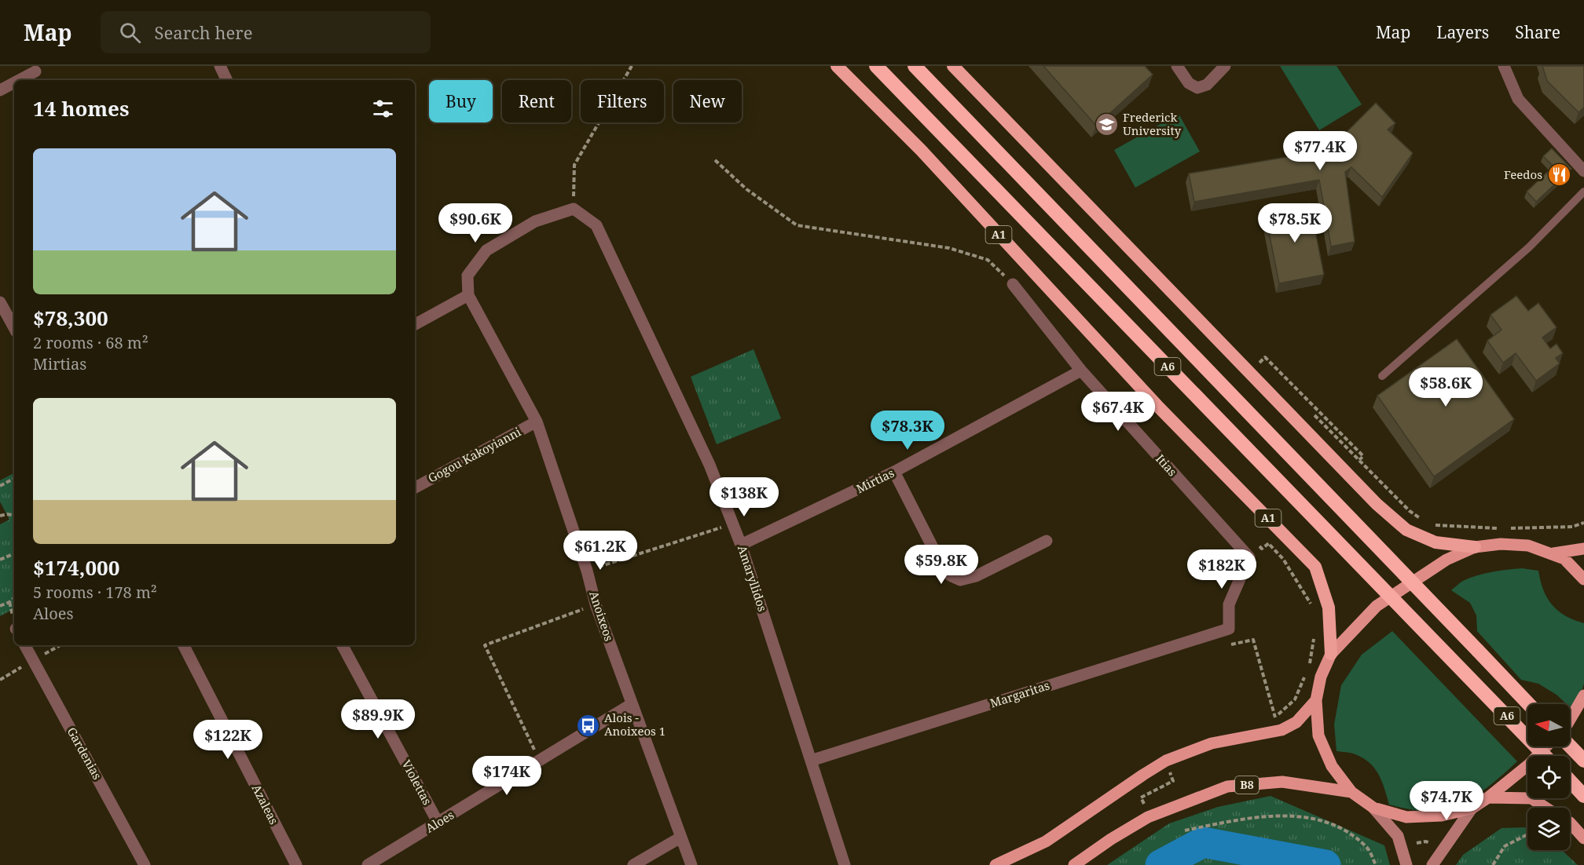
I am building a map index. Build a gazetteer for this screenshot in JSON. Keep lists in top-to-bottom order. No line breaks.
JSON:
{"streets":{"highway":["A1","A6"],"main road":["B8"],"street":["Gogou Kakoyianni","Itias","Mirtias","Amaryllidos","Anoixeos","Margaritas","Gardenias","Violettas","Azaleas","Aloes"]},"crossings":[["A1","B8"],["Gogou Kakoyianni","Anoixeos"],["Itias","Mirtias"],["Itias","Margaritas"],["Mirtias","Amaryllidos"],["Amaryllidos","Margaritas"],["Anoixeos","Aloes"],["Violettas","Aloes"]],"places":{"school or university":["Frederick University"],"restaurant":["Feedos"],"bus stop":["Alois - Anoixeos 1"]},"north":"left","page":{"header":"Map","search":"Search here","nav":["Map","Layers","Share"],"chip":["Buy","Rent","Filters","New"],"heading":"14 homes","price":["$77.4K","$90.6K","$78.5K","$58.6K","$67.4K","$78.3K","$138K","$61.2K","$59.8K","$182K","$89.9K","$122K","$174K","$74.7K"],"list":[{"name":"$78,300","note":"2 rooms · 68 m² · Mirtias"},{"name":"$174,000","note":"5 rooms · 178 m² · Aloes"}]}}
